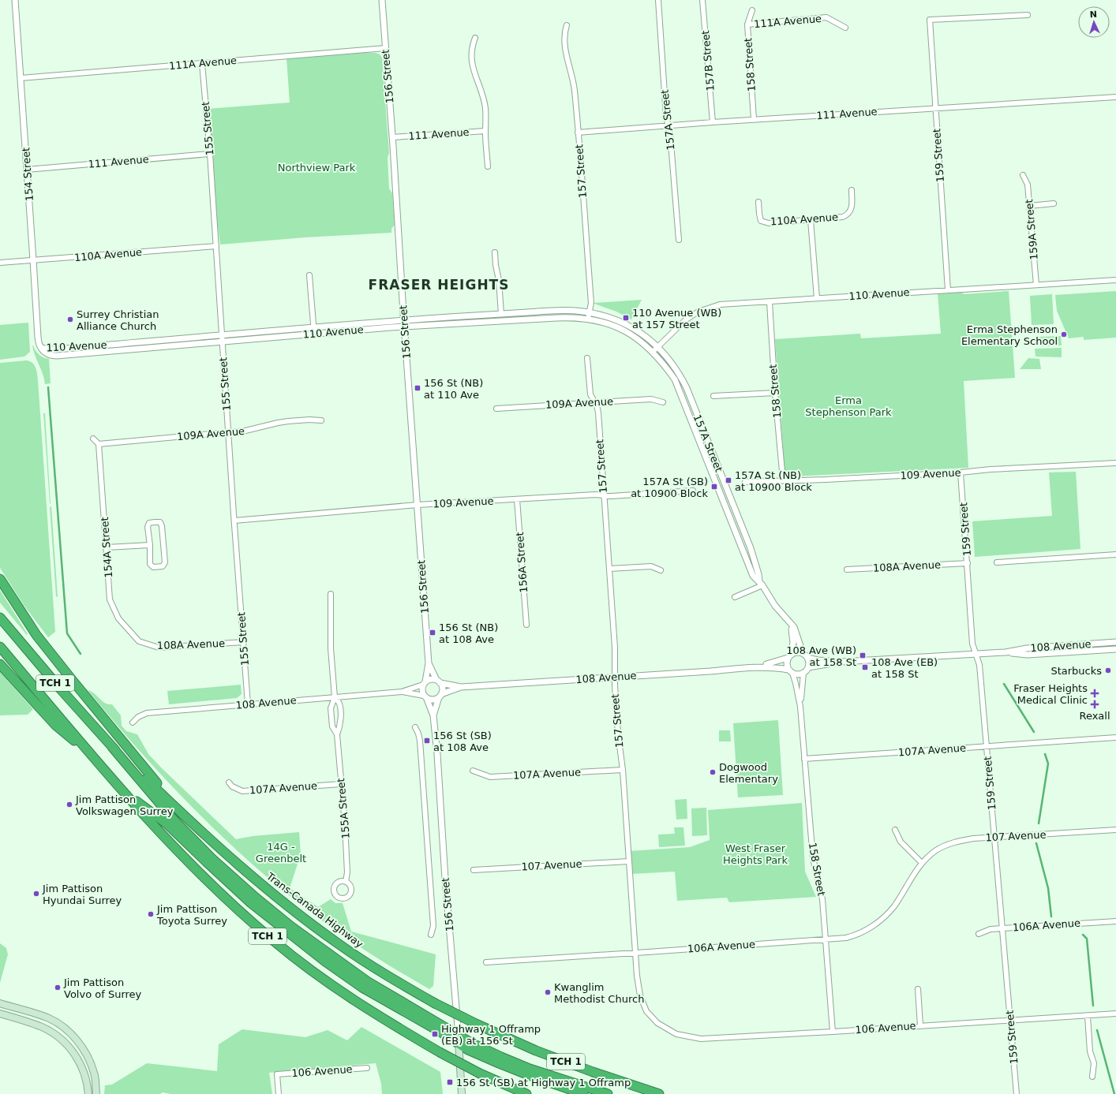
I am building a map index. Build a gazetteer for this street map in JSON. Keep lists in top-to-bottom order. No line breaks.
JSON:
{"streets":{"highway":["TCH 1","Trans-Canada Highway"],"main road":["156 Street"],"street":["111A Avenue","157B Street","158 Street","111 Avenue","157A Street","155 Street","159 Street","157 Street","154 Street","110A Avenue","159A Street","110 Avenue","109A Avenue","109 Avenue","154A Street","156A Street","108A Avenue","108 Avenue","107A Avenue","155A Street","107 Avenue","106A Avenue","106 Avenue"]},"crossings":[["111A Avenue","158 Street"],["111A Avenue","156 Street"],["111A Avenue","155 Street"],["111A Avenue","154 Street"],["157B Street","111 Avenue"],["158 Street","111 Avenue"],["158 Street","157A Street"],["158 Street","110 Avenue"],["158 Street","109 Avenue"],["158 Street","108 Avenue"],["158 Street","107A Avenue"],["158 Street","106A Avenue"],["158 Street","106 Avenue"],["156 Street","111 Avenue"],["156 Street","110 Avenue"],["156 Street","109 Avenue"],["156 Street","108 Avenue"],["111 Avenue","157A Street"],["111 Avenue","155 Street"],["111 Avenue","159 Street"],["111 Avenue","157 Street"],["111 Avenue","154 Street"],["157A Street","110 Avenue"],["157A Street","108 Avenue"],["155 Street","110A Avenue"],["155 Street","110 Avenue"],["155 Street","109A Avenue"],["155 Street","109 Avenue"],["155 Street","108A Avenue"],["155 Street","108 Avenue"],["159 Street","110 Avenue"],["159 Street","109 Avenue"],["159 Street","108A Avenue"],["159 Street","108 Avenue"],["159 Street","107A Avenue"],["159 Street","107 Avenue"],["159 Street","106A Avenue"],["159 Street","106 Avenue"],["157 Street","110 Avenue"],["157 Street","109A Avenue"],["157 Street","109 Avenue"],["157 Street","108 Avenue"],["157 Street","107A Avenue"],["157 Street","107 Avenue"],["157 Street","106A Avenue"],["157 Street","106 Avenue"],["154 Street","110A Avenue"],["154 Street","110 Avenue"],["159A Street","110 Avenue"],["109A Avenue","154A Street"],["109 Avenue","156A Street"],["154A Street","108A Avenue"],["108 Avenue","155A Street"],["107A Avenue","155A Street"],["107 Avenue","106A Avenue"]],"districts":["FRASER HEIGHTS"],"parks":["Northview Park","Erma Stephenson Park","14G - Greenbelt","West Fraser Heights Park"],"places":{"transit":["110 Avenue (WB) at 157 Street","156 St (NB) at 110 Ave","157A St (NB) at 10900 Block","157A St (SB) at 10900 Block","156 St (NB) at 108 Ave","108 Ave (WB) at 158 St","108 Ave (EB) at 158 St","156 St (SB) at 108 Ave","Highway 1 Offramp (EB) at 156 St","156 St (SB) at Highway 1 Offramp"],"other":["Surrey Christian Alliance Church","Erma Stephenson Elementary School","Starbucks","Dogwood Elementary","Jim Pattison Volkswagen Surrey","Jim Pattison Hyundai Surrey","Jim Pattison Toyota Surrey","Jim Pattison Volvo of Surrey","Kwanglim Methodist Church"],"health":["Fraser Heights Medical Clinic","Rexall"]},"north":"top"}
